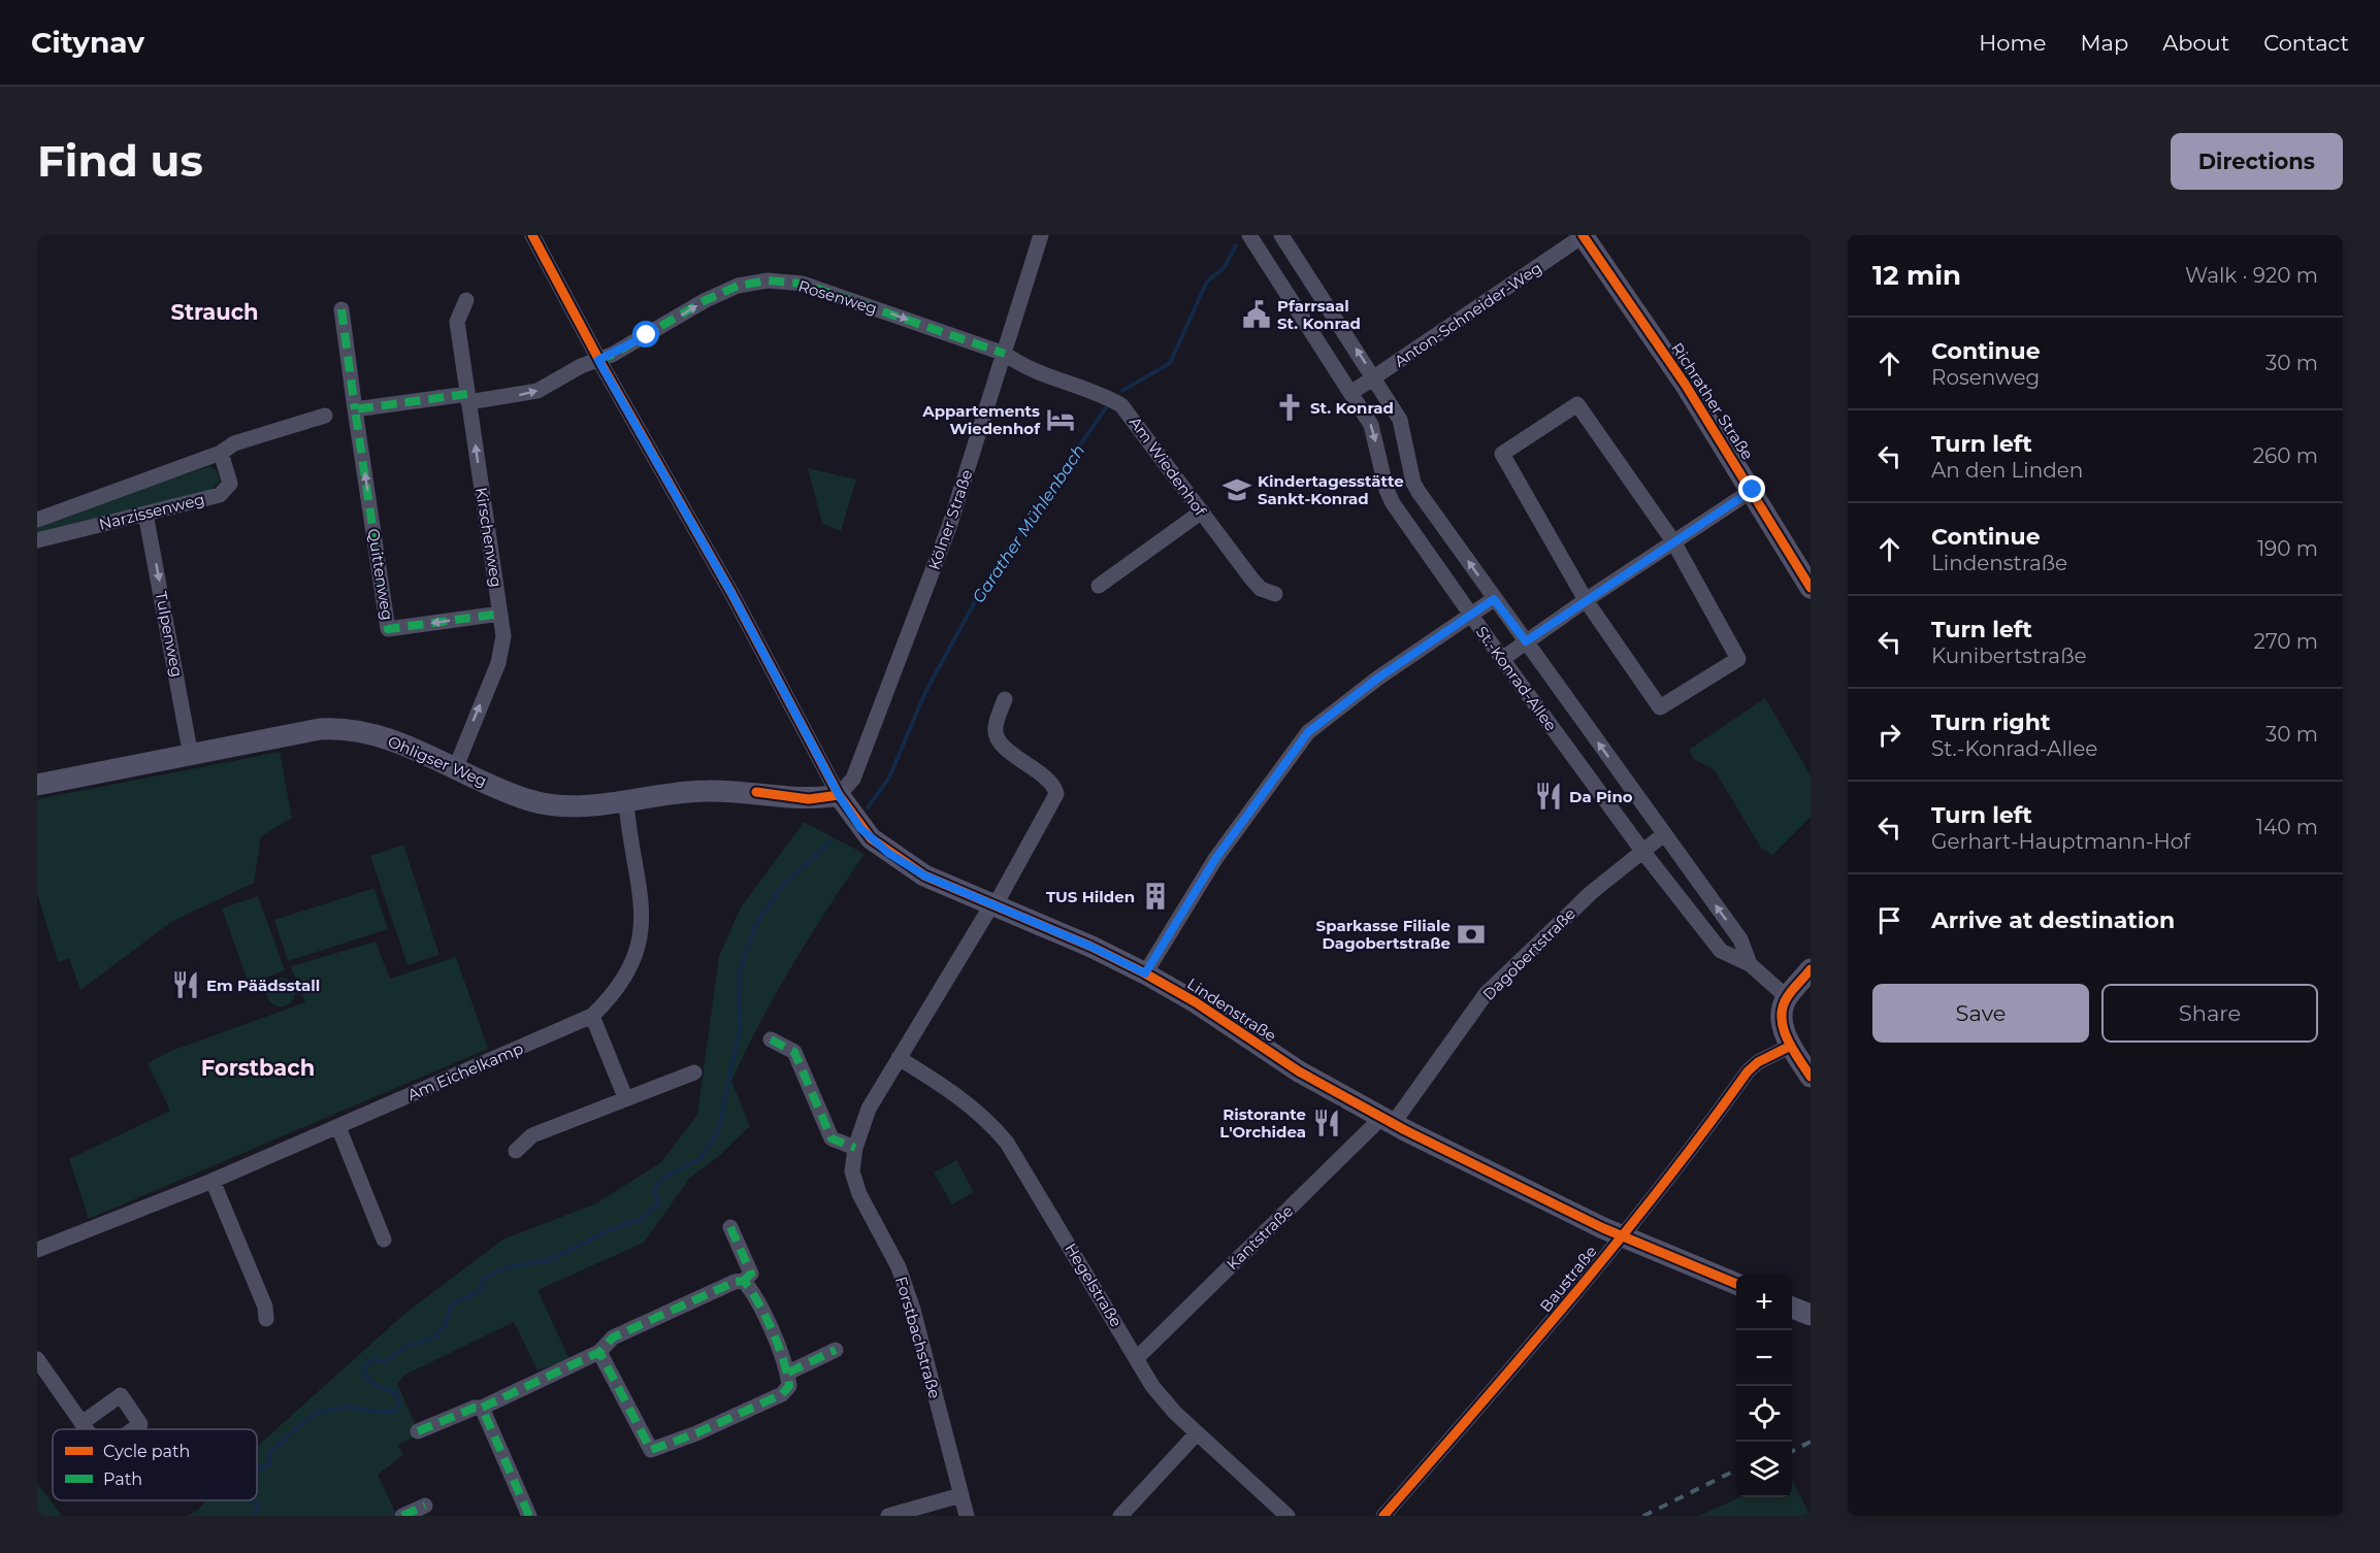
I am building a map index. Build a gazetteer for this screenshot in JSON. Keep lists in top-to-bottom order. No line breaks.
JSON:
{"streets":{"street":["Rosenweg","Anton-Schneider-Weg","Richrather Straße","Am Wiedenhof","Narzissenweg","Kölner Straße","Kirschenweg","Quittenweg","Tulpenweg","St.-Konrad-Allee","Ohligser Weg","Dagobertstraße","Lindenstraße","Am Eichelkamp","Kantstraße","Baustraße","Hegelstraße","Forstbachstraße"]},"crossings":[["Rosenweg","Am Wiedenhof"],["Rosenweg","Kölner Straße"],["Rosenweg","Kirschenweg"],["Anton-Schneider-Weg","Richrather Straße"],["Anton-Schneider-Weg","St.-Konrad-Allee"],["Am Wiedenhof","Kölner Straße"],["Narzissenweg","Tulpenweg"],["Kölner Straße","Ohligser Weg"],["Kölner Straße","Lindenstraße"],["Kirschenweg","Quittenweg"],["Kirschenweg","Ohligser Weg"],["Tulpenweg","Ohligser Weg"],["St.-Konrad-Allee","Dagobertstraße"],["Ohligser Weg","Lindenstraße"],["Ohligser Weg","Am Eichelkamp"],["Dagobertstraße","Lindenstraße"],["Dagobertstraße","Kantstraße"],["Lindenstraße","Kantstraße"],["Lindenstraße","Baustraße"],["Lindenstraße","Forstbachstraße"],["Kantstraße","Hegelstraße"],["Hegelstraße","Forstbachstraße"]],"one_way":["Rosenweg","Kirschenweg","Tulpenweg"],"districts":["Strauch","Forstbach"],"water":["Garather Mühlenbach"],"places":{"public building":["Pfarrsaal St. Konrad"],"church":["St. Konrad"],"hotel":["Appartements Wiedenhof"],"school or university":["Kindertagesstätte Sankt-Konrad"],"restaurant":["Da Pino","Em Päädsstall","Ristorante L'Orchidea"],"building":["TUS Hilden"],"bank":["Sparkasse Filiale Dagobertstraße"]},"legend":["Cycle path","Path"],"page":{"header":"Citynav","nav":["Home","Map","About","Contact"],"buttons":["Directions",["Save","Share"]],"title":"Find us","heading":["12 min","Walk · 920 m"],"list":[["Continue","Rosenweg","30 m"],["Turn left","An den Linden","260 m"],["Continue","Lindenstraße","190 m"],["Turn left","Kunibertstraße","270 m"],["Turn right","St.-Konrad-Allee","30 m"],["Turn left","Gerhart-Hauptmann-Hof","140 m"],"Arrive at destination"],"map_buttons":["+","−"]}}
